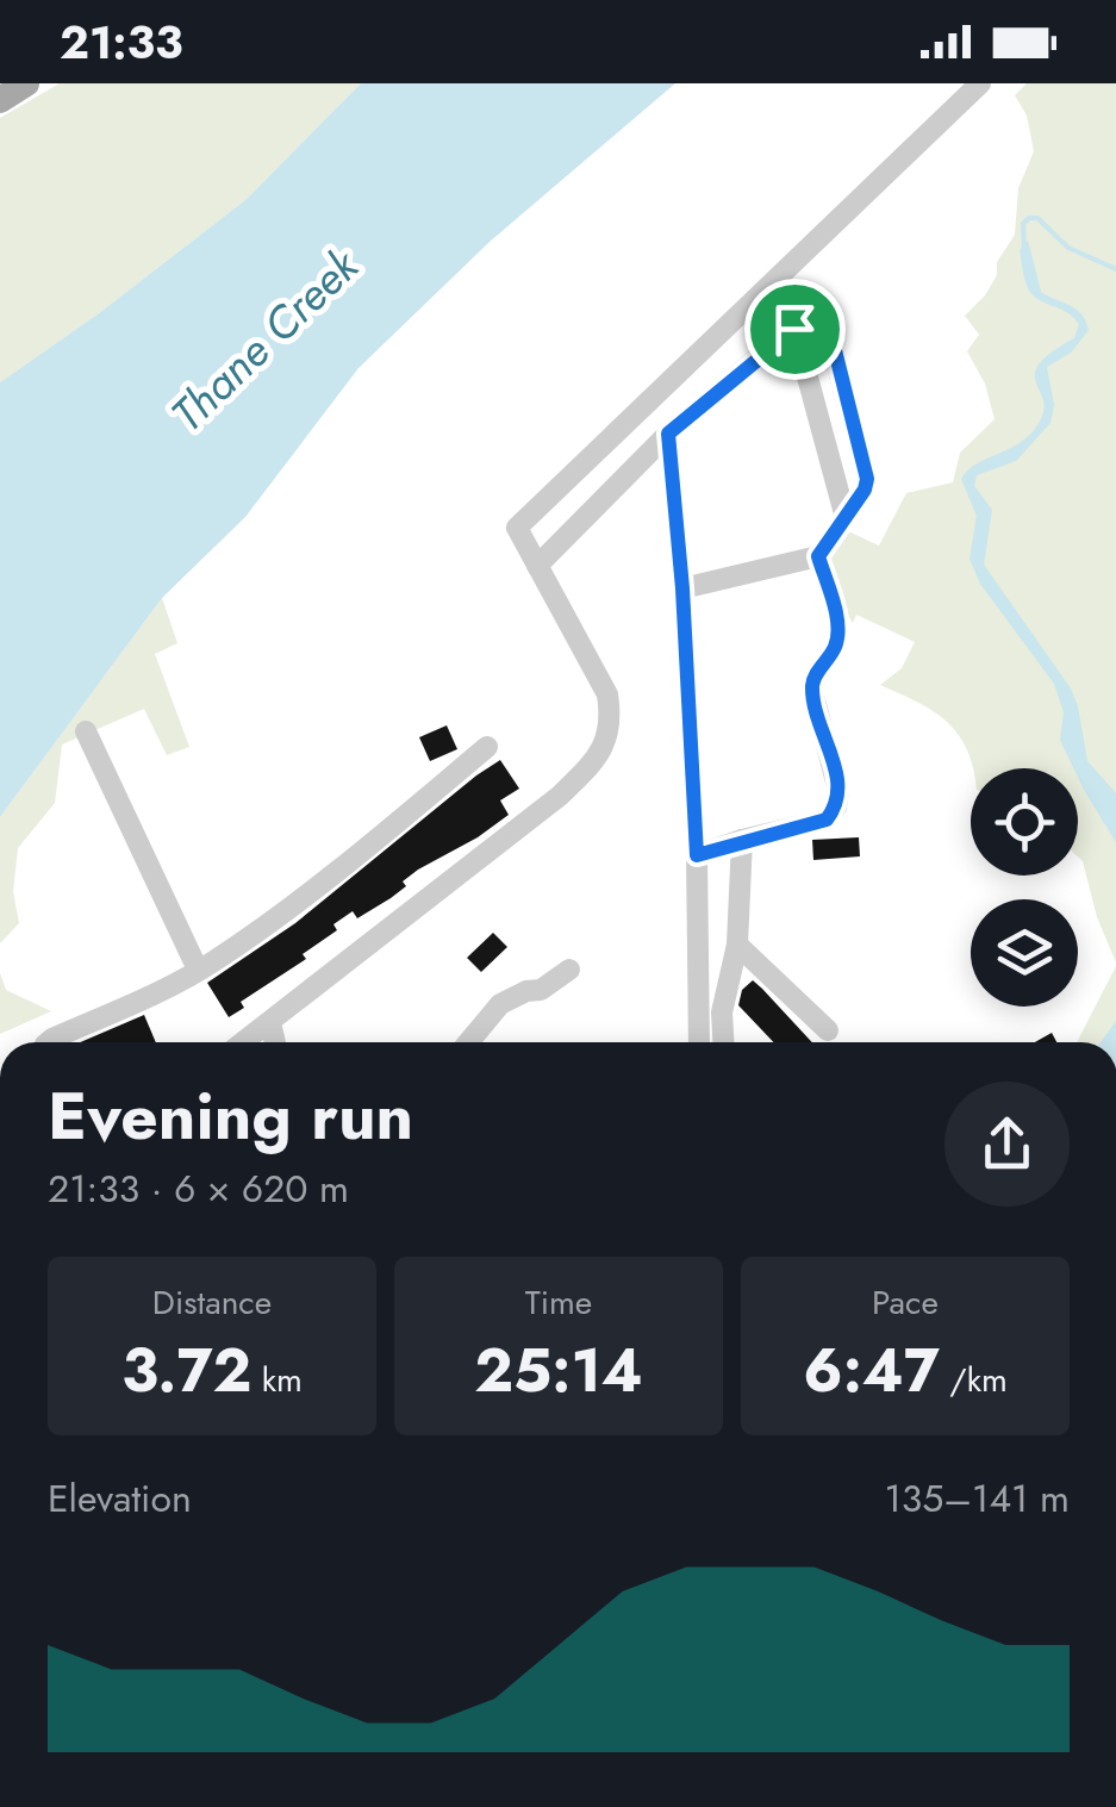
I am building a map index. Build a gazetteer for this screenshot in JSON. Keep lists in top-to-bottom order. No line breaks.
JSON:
{"water":["Thane Creek"],"page":{"status":"21:33","heading":["Evening run","21:33 · 6 × 620 m"],"stats":[["Distance","3.72 km"],["Time","25:14"],["Pace","6:47 /km"]],"chart":["Elevation","135–141 m"]}}
